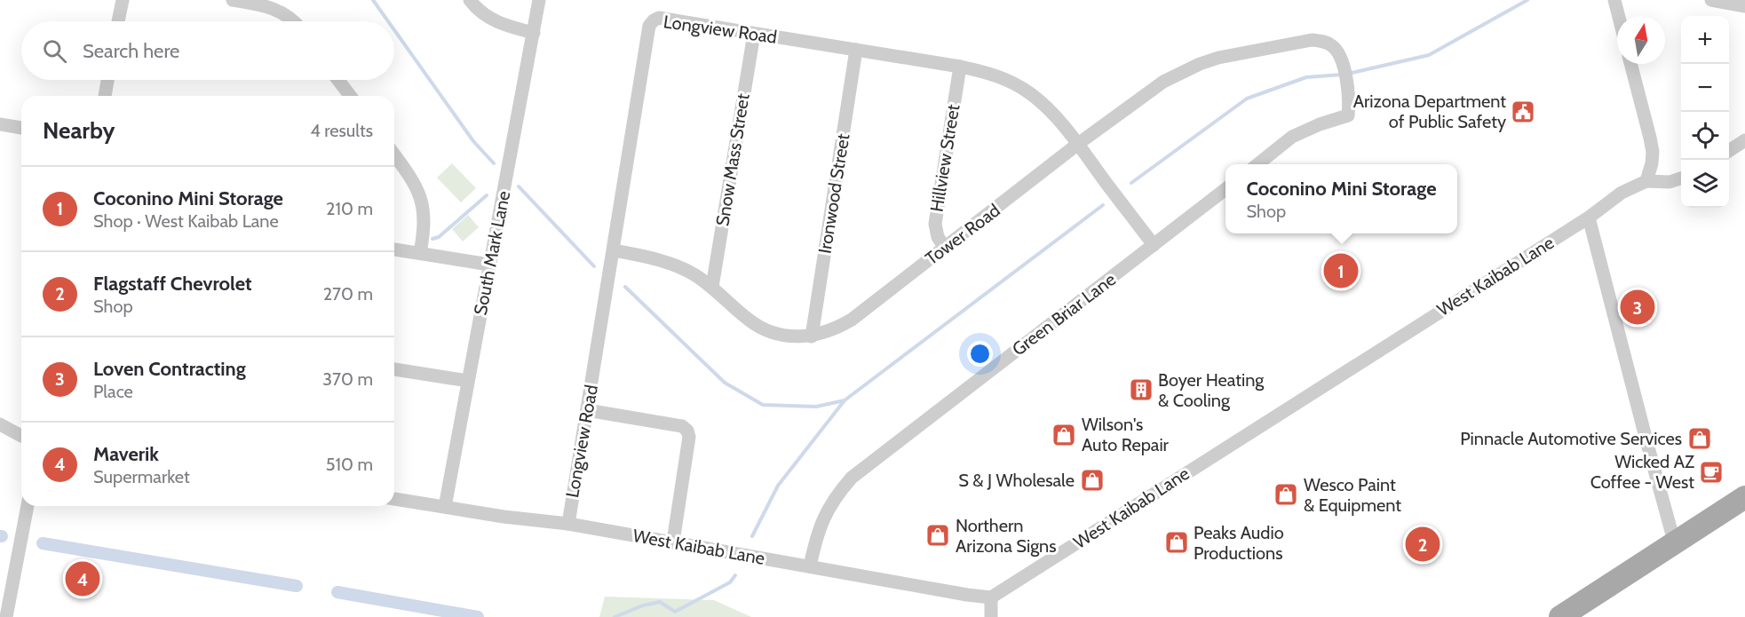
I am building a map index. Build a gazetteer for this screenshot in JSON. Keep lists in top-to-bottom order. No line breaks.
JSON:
{"streets":{"street":["Longview Road","Hillview Street","Snow Mass Street","Ironwood Street","Tower Road","South Mark Lane","West Kaibab Lane","Green Briar Lane"]},"crossings":[["Longview Road","Hillview Street"],["Longview Road","Snow Mass Street"],["Longview Road","Ironwood Street"],["Longview Road","Tower Road"],["Longview Road","West Kaibab Lane"],["Longview Road","Green Briar Lane"],["Hillview Street","Tower Road"],["Snow Mass Street","Tower Road"],["Ironwood Street","Tower Road"],["South Mark Lane","West Kaibab Lane"],["West Kaibab Lane","Green Briar Lane"]],"places":{"public building":["Arizona Department of Public Safety"],"building":["Boyer Heating & Cooling"],"shop":["Wilson's Auto Repair","Pinnacle Automotive Services","S & J Wholesale","Wesco Paint & Equipment","Northern Arizona Signs","Peaks Audio Productions"],"cafe":["Wicked AZ Coffee - West"]},"north":"top","page":{"map_buttons":["+","−"],"search":"Search here","heading":["Nearby","4 results"],"popup":["Coconino Mini Storage","Shop"],"list":[{"mark":"1","name":"Coconino Mini Storage","note":"Shop · West Kaibab Lane","value":"210 m"},{"mark":"2","name":"Flagstaff Chevrolet","note":"Shop","value":"270 m"},{"mark":"3","name":"Loven Contracting","note":"Place","value":"370 m"},{"mark":"4","name":"Maverik","note":"Supermarket","value":"510 m"}],"pins":["1","3","2","4"]}}
